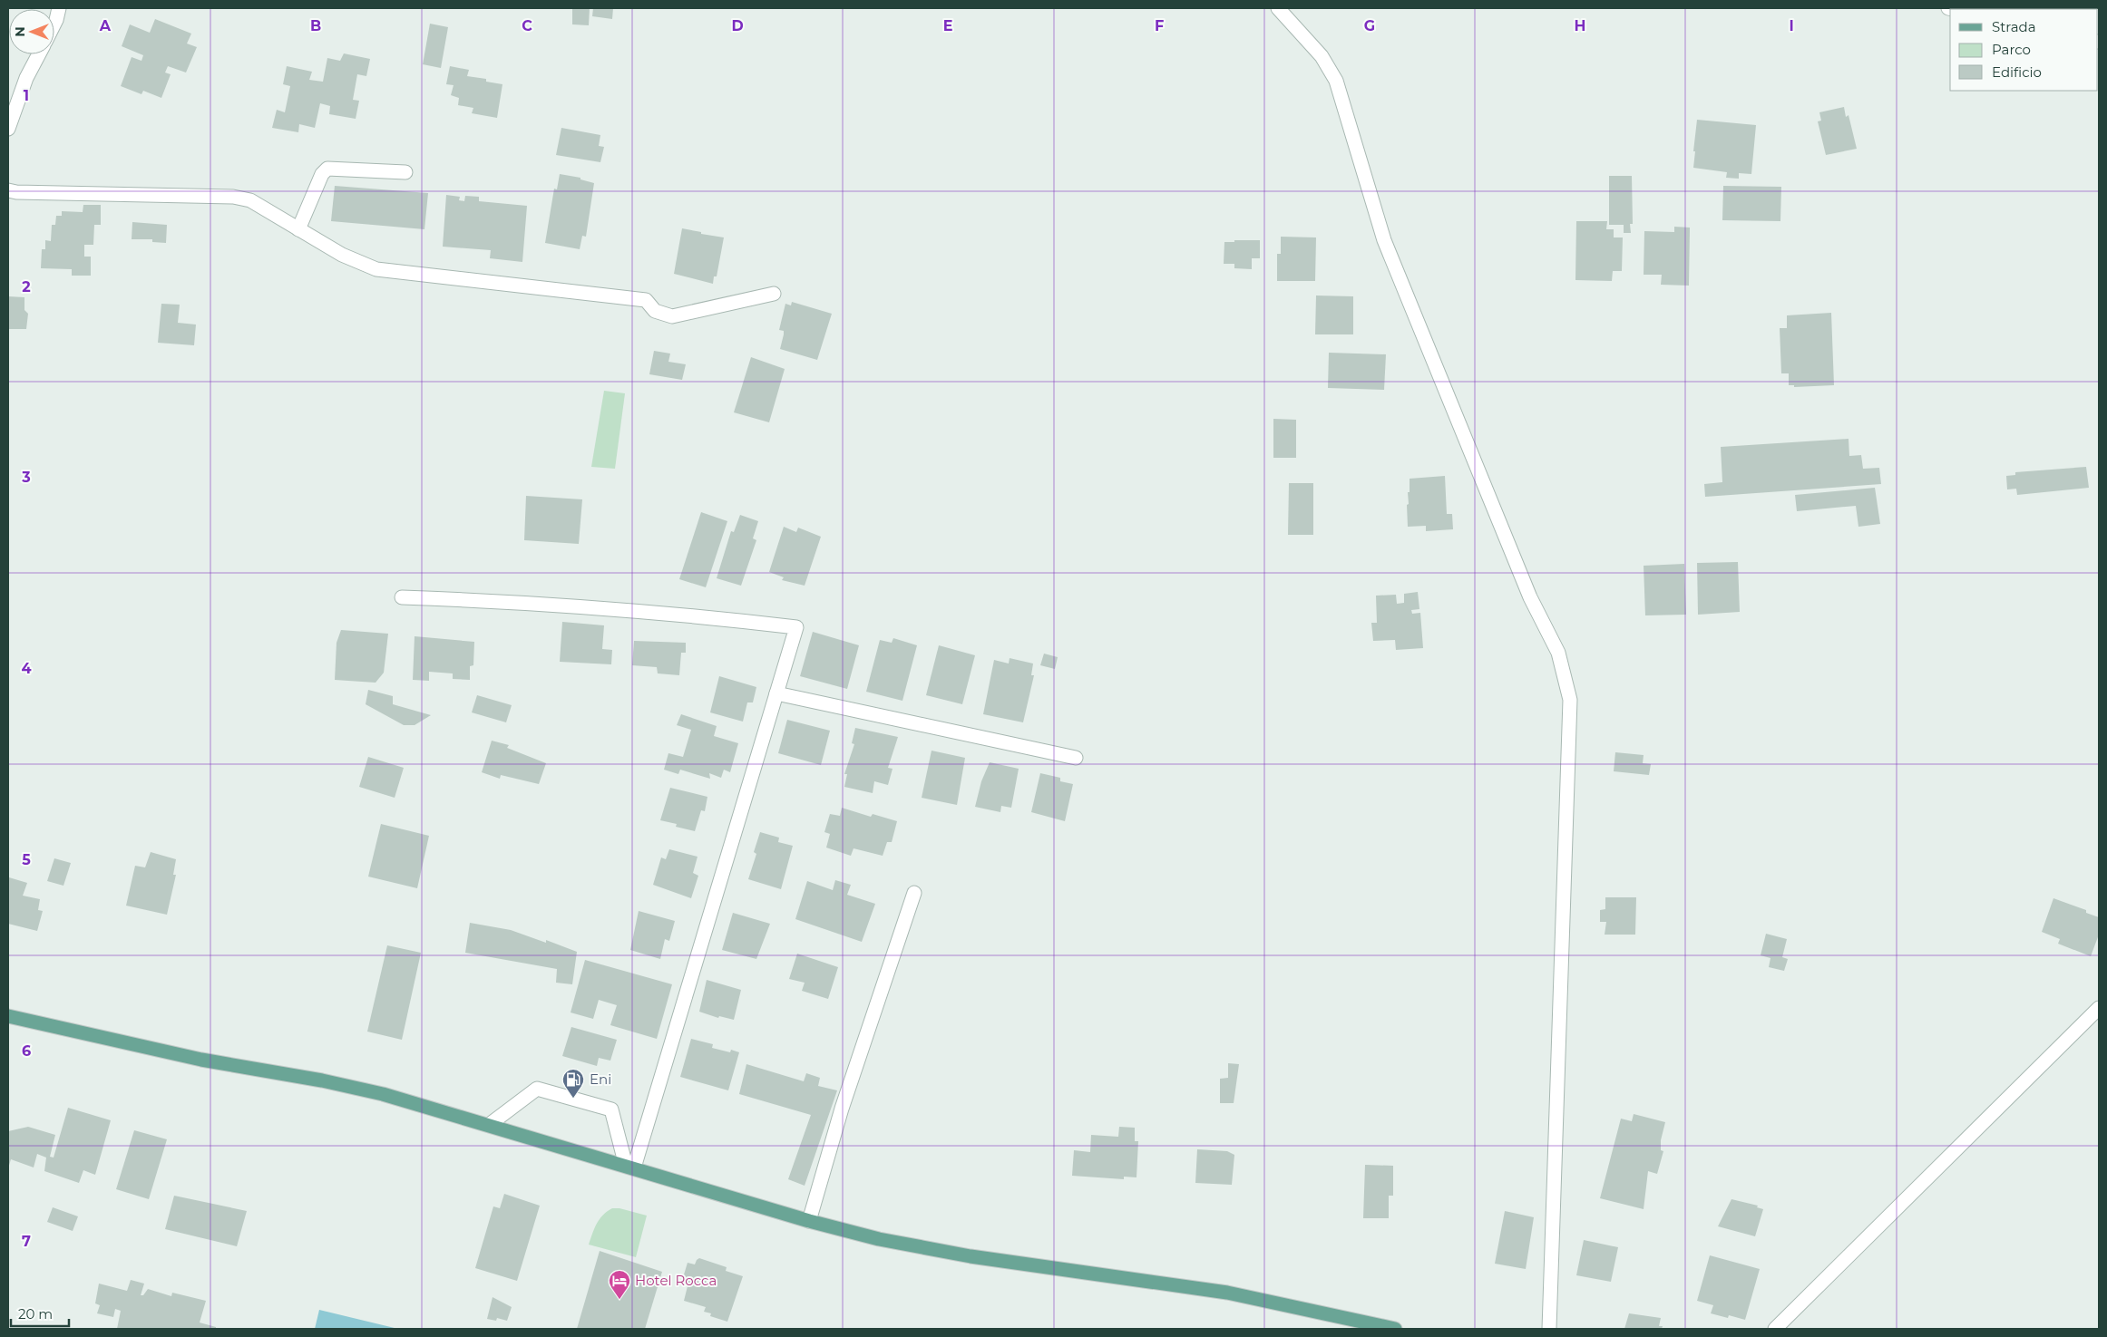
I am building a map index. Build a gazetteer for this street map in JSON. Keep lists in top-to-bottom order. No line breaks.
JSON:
{"places":{"fuel station":["Eni"],"hotel":["Hotel Rocca"]},"legend":["Strada","Parco","Edificio"],"scale_bar":"20 m","north":"left","grid":{"columns":["A","B","C","D","E","F","G","H","I"],"rows":["1","2","3","4","5","6","7"]}}
